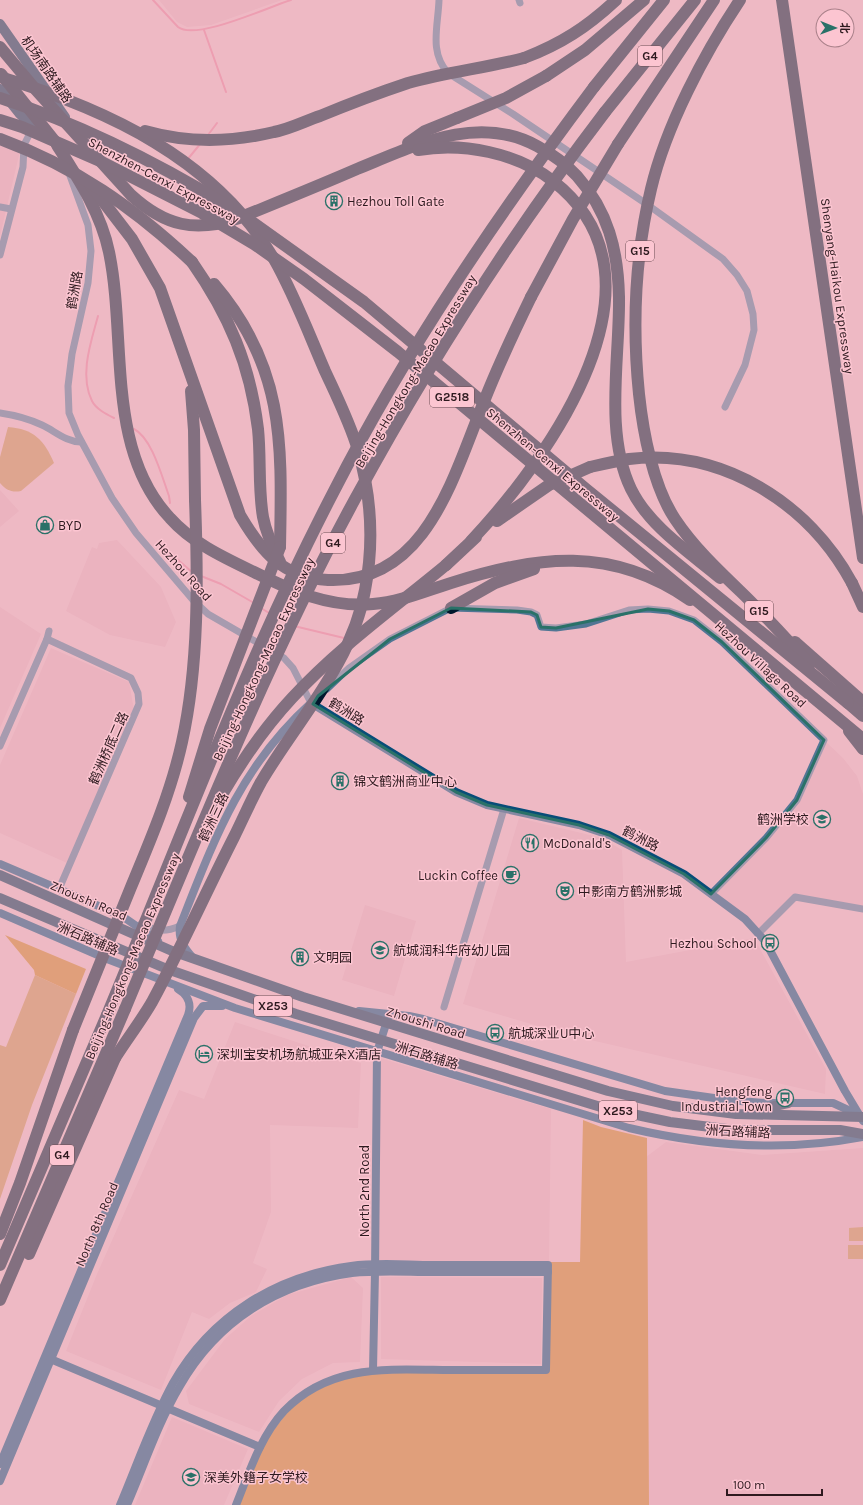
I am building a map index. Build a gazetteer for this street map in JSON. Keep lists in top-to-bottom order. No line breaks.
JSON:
{"streets":{"highway":["G4","Shenzhen-Cenxi Expressway","G15","Shenyang-Haikou Expressway","Beijing-Hongkong-Macao Expressway","G2518"],"main road":["机场南路辅路","Zhoushi Road","X253"],"street":["鹤洲路","Hezhou Road","Hezhou Village Road","鹤洲桥底二路","鹤洲三路","洲石路辅路","North 2nd Road","North 8th Road"]},"crossings":[["Shenzhen-Cenxi Expressway","G15"],["鹤洲路","Hezhou Road"],["鹤洲路","Hezhou Village Road"],["鹤洲路","鹤洲三路"],["鹤洲路","Zhoushi Road"],["Hezhou Road","Hezhou Village Road"],["Hezhou Road","鹤洲三路"],["Hezhou Village Road","鹤洲三路"],["Zhoushi Road","North 2nd Road"],["洲石路辅路","North 2nd Road"],["洲石路辅路","North 8th Road"],["X253","North 2nd Road"]],"places":{"building":["Hezhou Toll Gate","锦文鹤洲商业中心","文明园"],"shop":["BYD"],"school or university":["鹤洲学校","航城润科华府幼儿园","深美外籍子女学校"],"restaurant":["McDonald's"],"cafe":["Luckin Coffee"],"theatre":["中影南方鹤洲影城"],"bus stop":["Hezhou School","航城深业U中心","Hengfeng Industrial Town"],"hotel":["深圳宝安机场航城亚朵X酒店"]},"scale_bar":"100 m","north":"right"}
